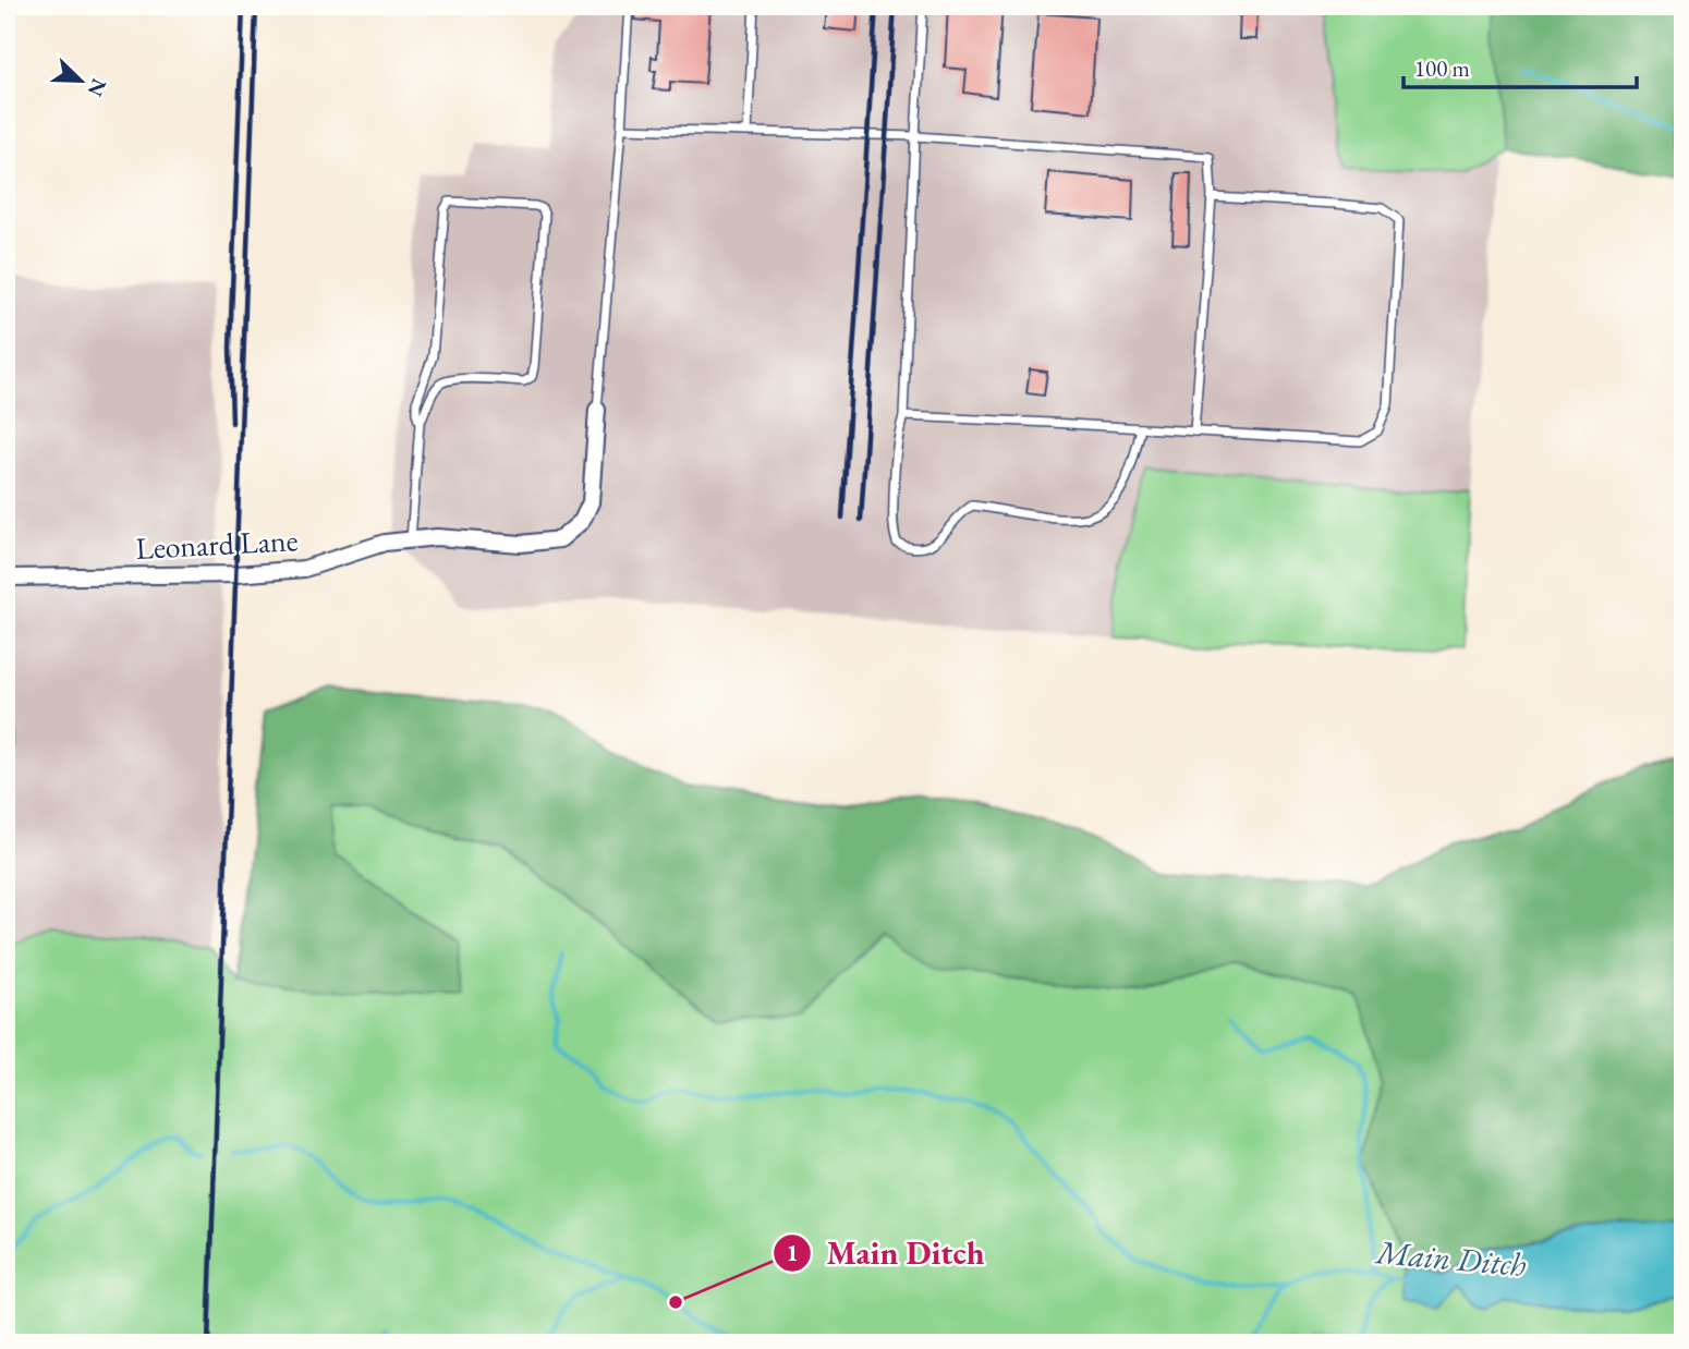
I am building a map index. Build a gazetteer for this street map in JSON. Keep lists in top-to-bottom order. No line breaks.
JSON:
{"streets":{"street":["Leonard Lane"]},"water":["Main Ditch"],"places":["Main Ditch"],"scale_bar":"100 m","north":"bottom right"}
